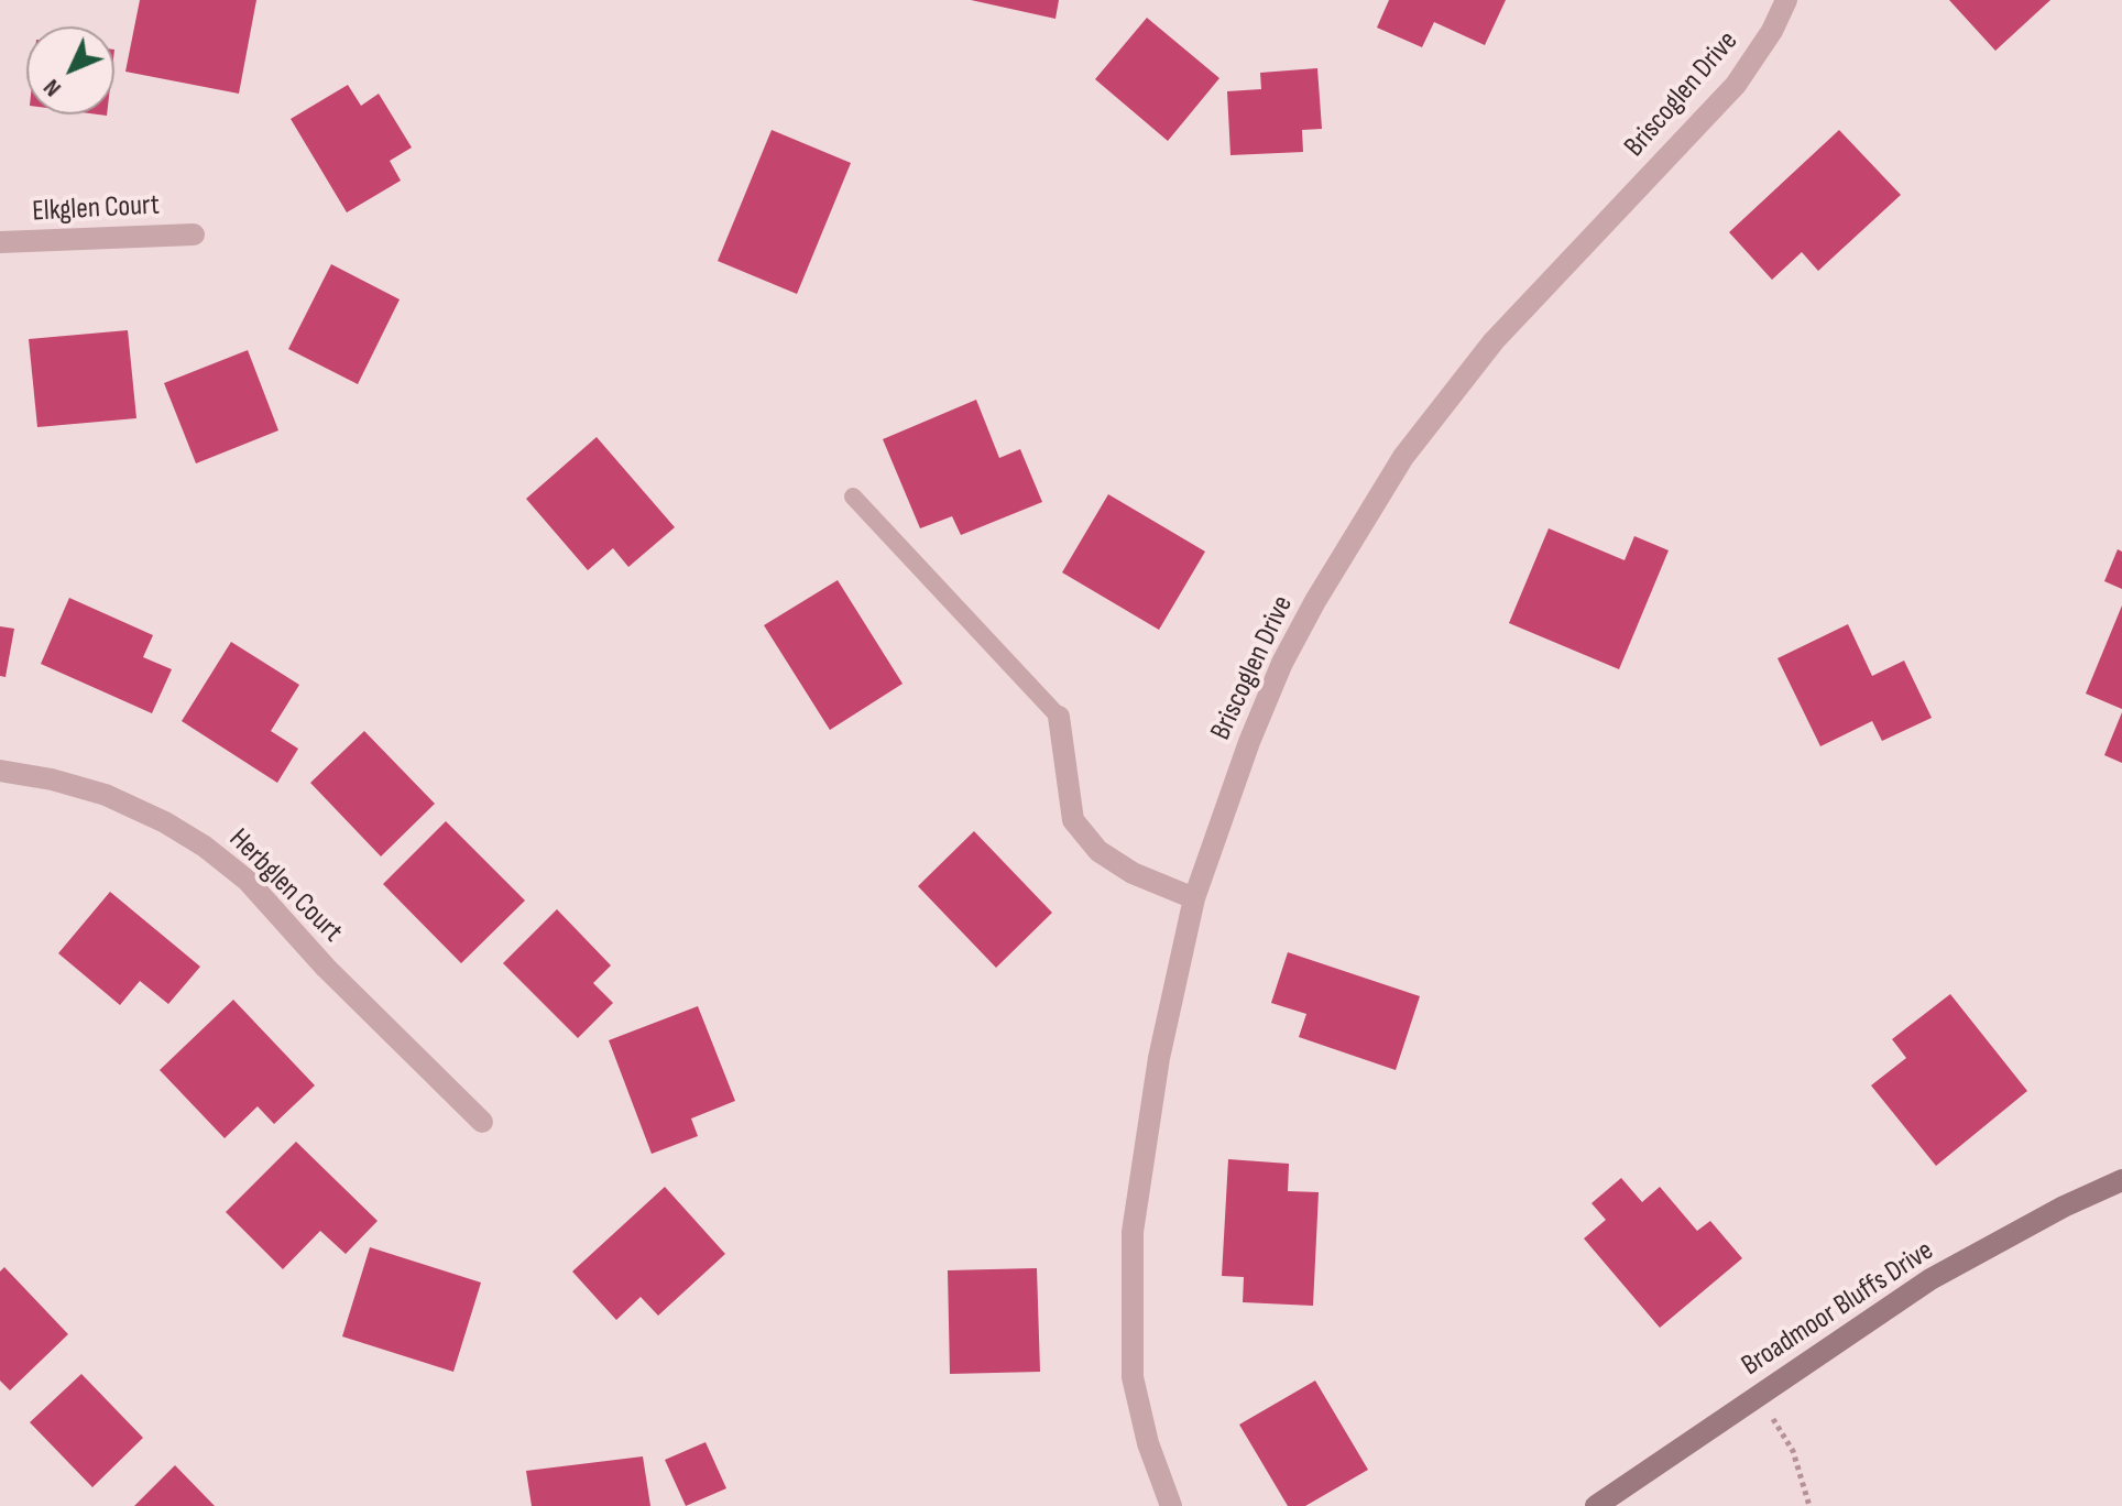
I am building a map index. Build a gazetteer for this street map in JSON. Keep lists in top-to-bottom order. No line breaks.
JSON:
{"streets":{"street":["Briscoglen Drive","Elkglen Court","Herbglen Court","Broadmoor Bluffs Drive"]},"north":"bottom left"}
